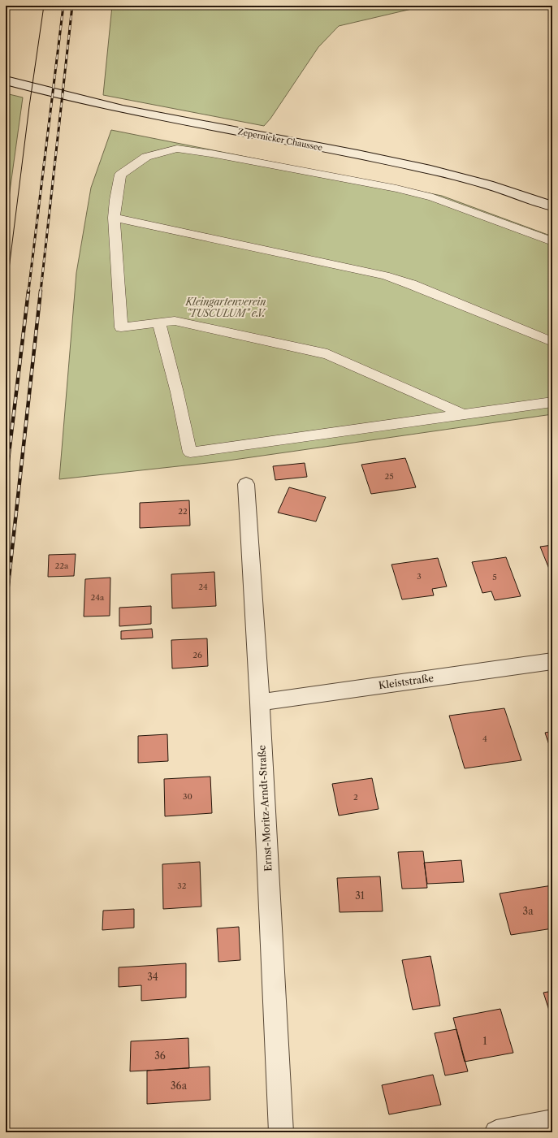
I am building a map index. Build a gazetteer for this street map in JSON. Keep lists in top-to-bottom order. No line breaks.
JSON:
{"streets":{"street":["Zepernicker Chaussee","Kleiststraße","Ernst-Moritz-Arndt-Straße"]},"crossings":[["Kleiststraße","Ernst-Moritz-Arndt-Straße"]],"parks":["Kleingartenverein \"TUSCULUM\" e.V."],"house_numbers":["25","22","22a","3","5","24","24a","26","4","30","2","32","31","3a","34","1","36","36a"]}
